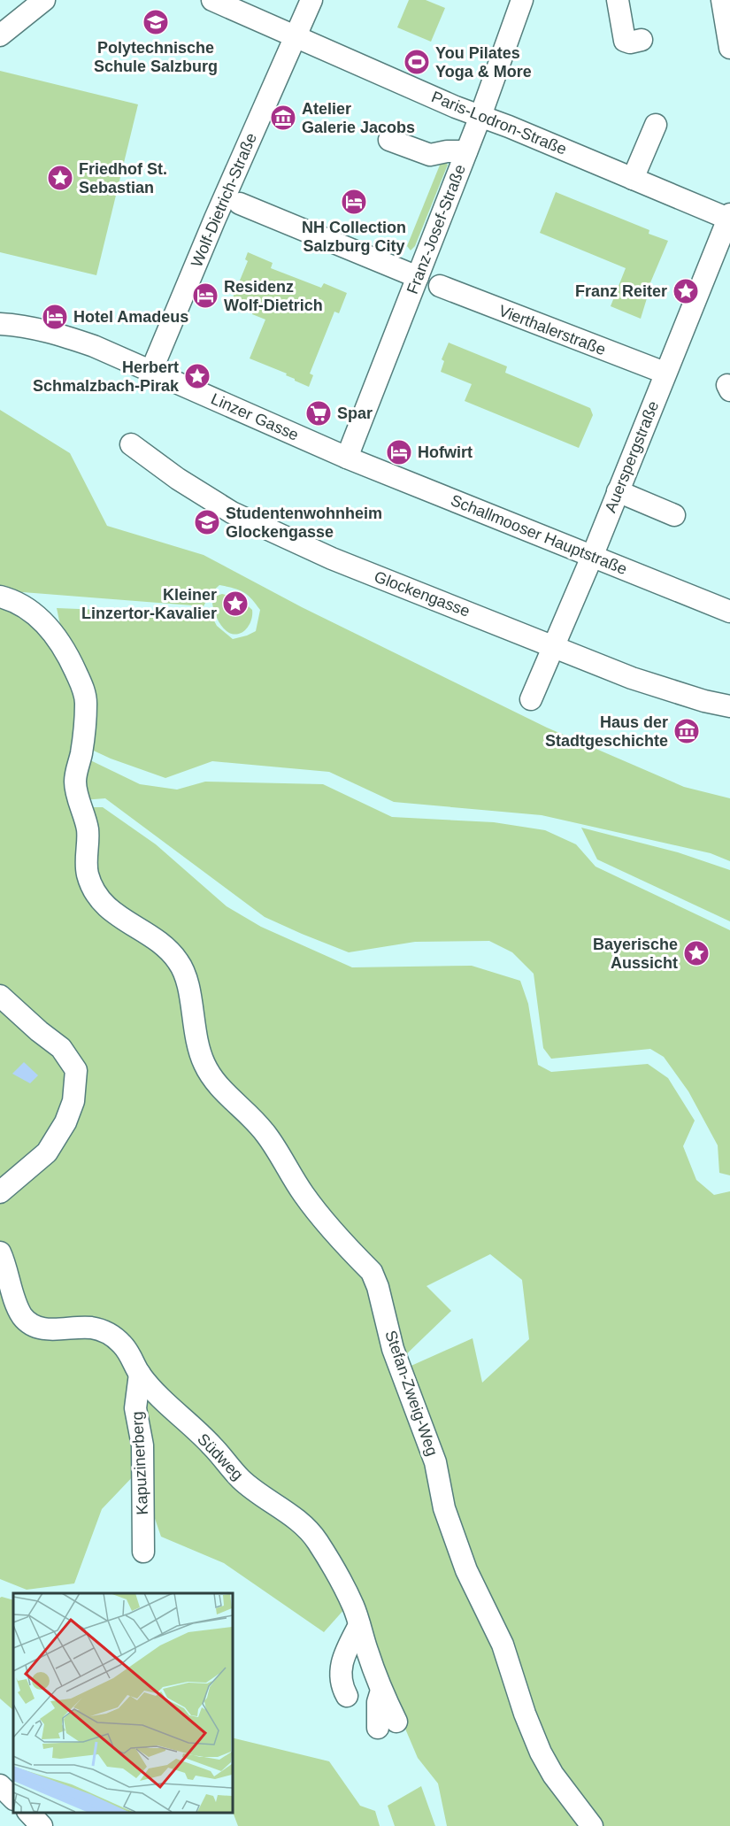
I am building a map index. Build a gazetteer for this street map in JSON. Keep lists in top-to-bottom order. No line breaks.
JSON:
{"streets":{"street":["Paris-Lodron-Straße","Wolf-Dietrich-Straße","Franz-Josef-Straße","Vierthalerstraße","Linzer Gasse","Auerspergstraße","Schallmooser Hauptstraße","Glockengasse","Stefan-Zweig-Weg","Südweg","Kapuzinerberg"]},"crossings":[["Paris-Lodron-Straße","Wolf-Dietrich-Straße"],["Paris-Lodron-Straße","Franz-Josef-Straße"],["Paris-Lodron-Straße","Auerspergstraße"],["Wolf-Dietrich-Straße","Linzer Gasse"],["Franz-Josef-Straße","Linzer Gasse"],["Franz-Josef-Straße","Schallmooser Hauptstraße"],["Vierthalerstraße","Auerspergstraße"],["Linzer Gasse","Schallmooser Hauptstraße"],["Auerspergstraße","Schallmooser Hauptstraße"],["Auerspergstraße","Glockengasse"],["Südweg","Kapuzinerberg"]],"places":{"school or university":["Polytechnische Schule Salzburg","Studentenwohnheim Glockengasse"],"sports":["You Pilates Yoga & More"],"museum":["Atelier Galerie Jacobs","Haus der Stadtgeschichte"],"place":["Friedhof St. Sebastian","Franz Reiter","Herbert Schmalzbach-Pirak","Kleiner Linzertor-Kavalier","Bayerische Aussicht"],"hotel":["NH Collection Salzburg City","Residenz Wolf-Dietrich","Hotel Amadeus","Hofwirt"],"supermarket":["Spar"]}}
